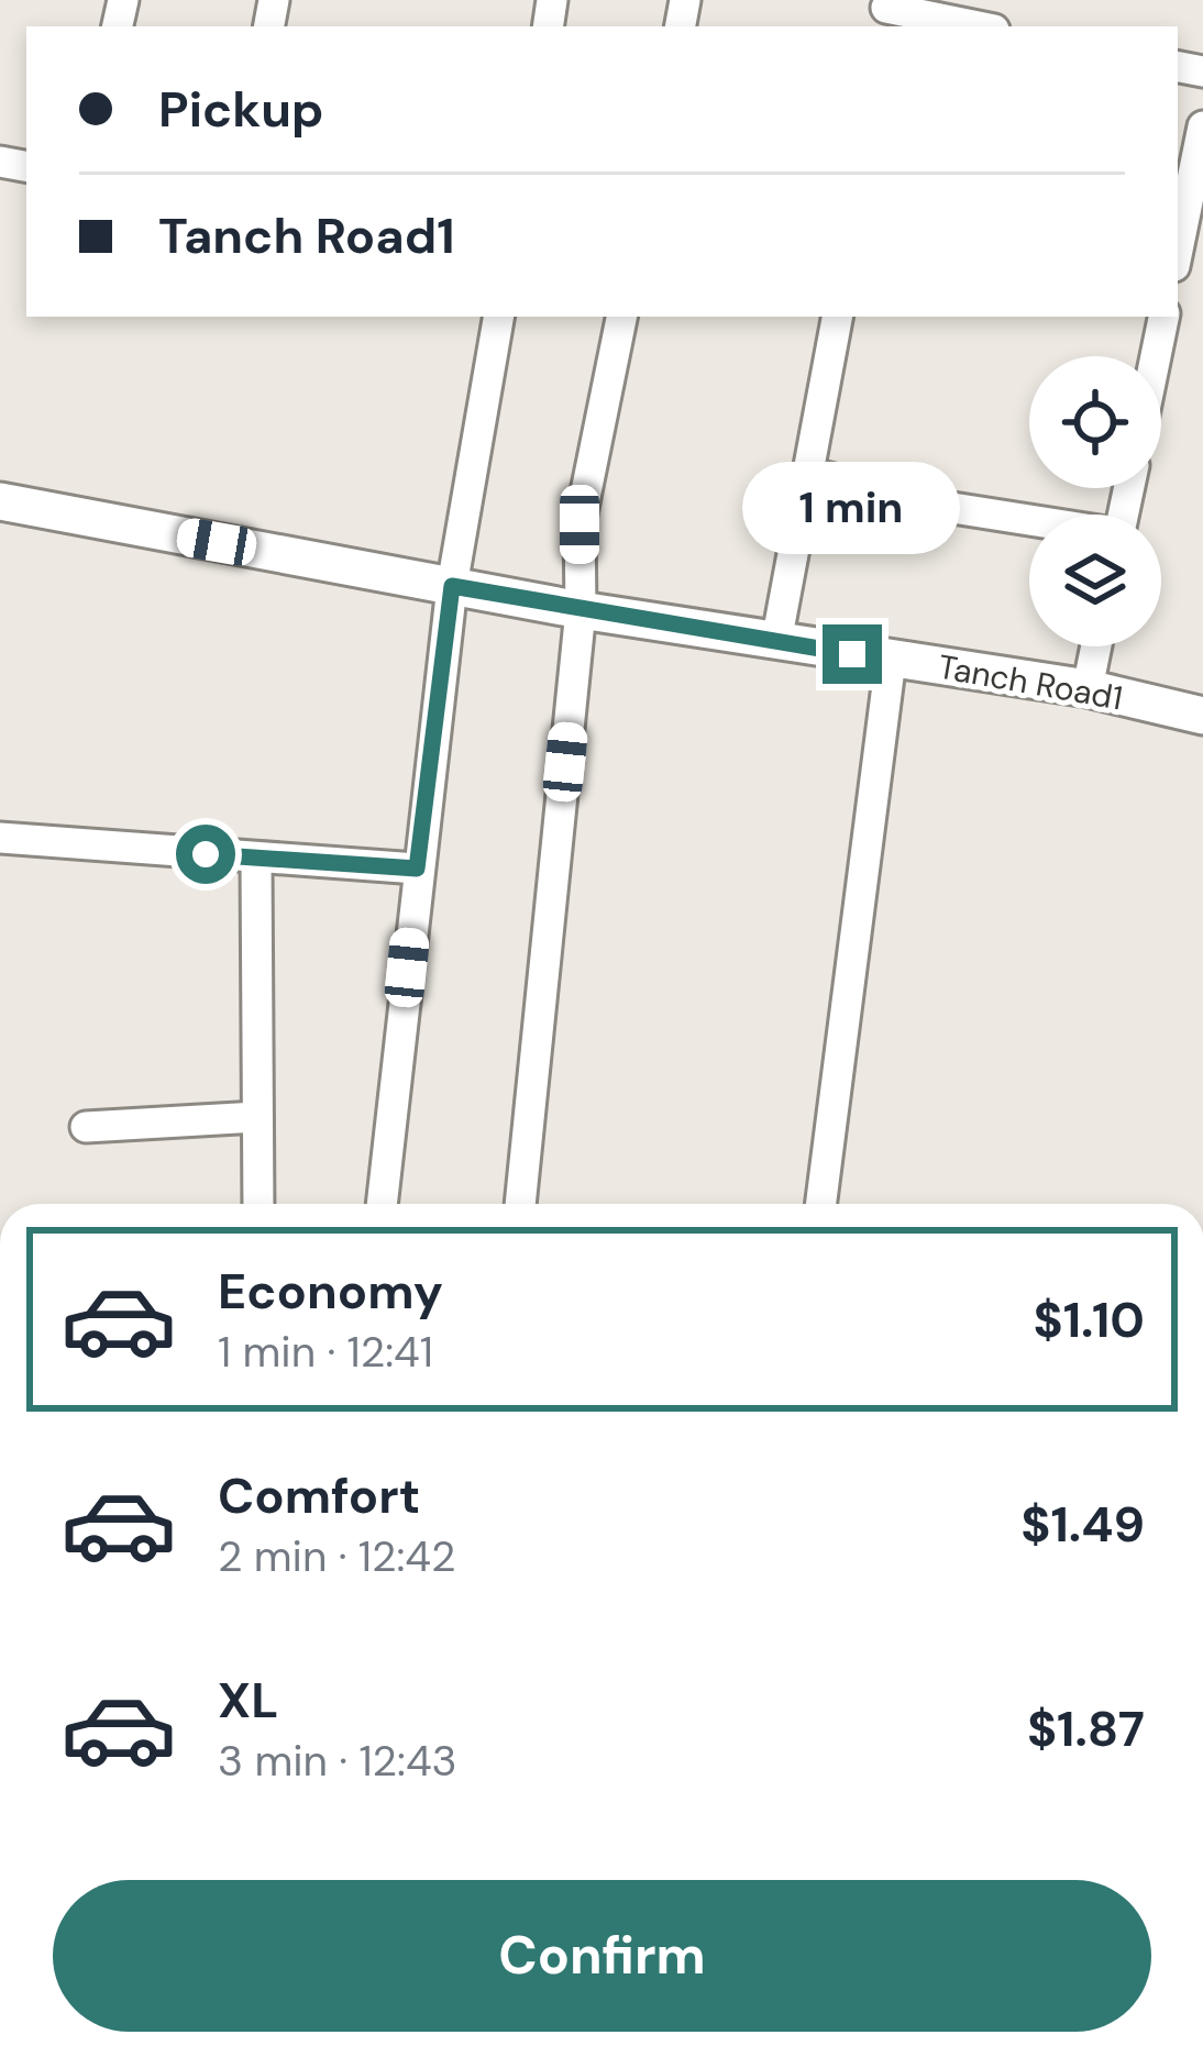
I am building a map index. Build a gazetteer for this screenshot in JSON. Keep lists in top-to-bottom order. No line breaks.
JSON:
{"streets":{"street":["Tanch Road1"]},"page":{"banner":["Pickup","Tanch Road1"],"bubble":"1 min","list":[{"name":"Economy","note":"1 min · 12:41","value":"$1.10"},{"name":"Comfort","note":"2 min · 12:42","value":"$1.49"},{"name":"XL","note":"3 min · 12:43","value":"$1.87"}],"buttons":"Confirm"}}
